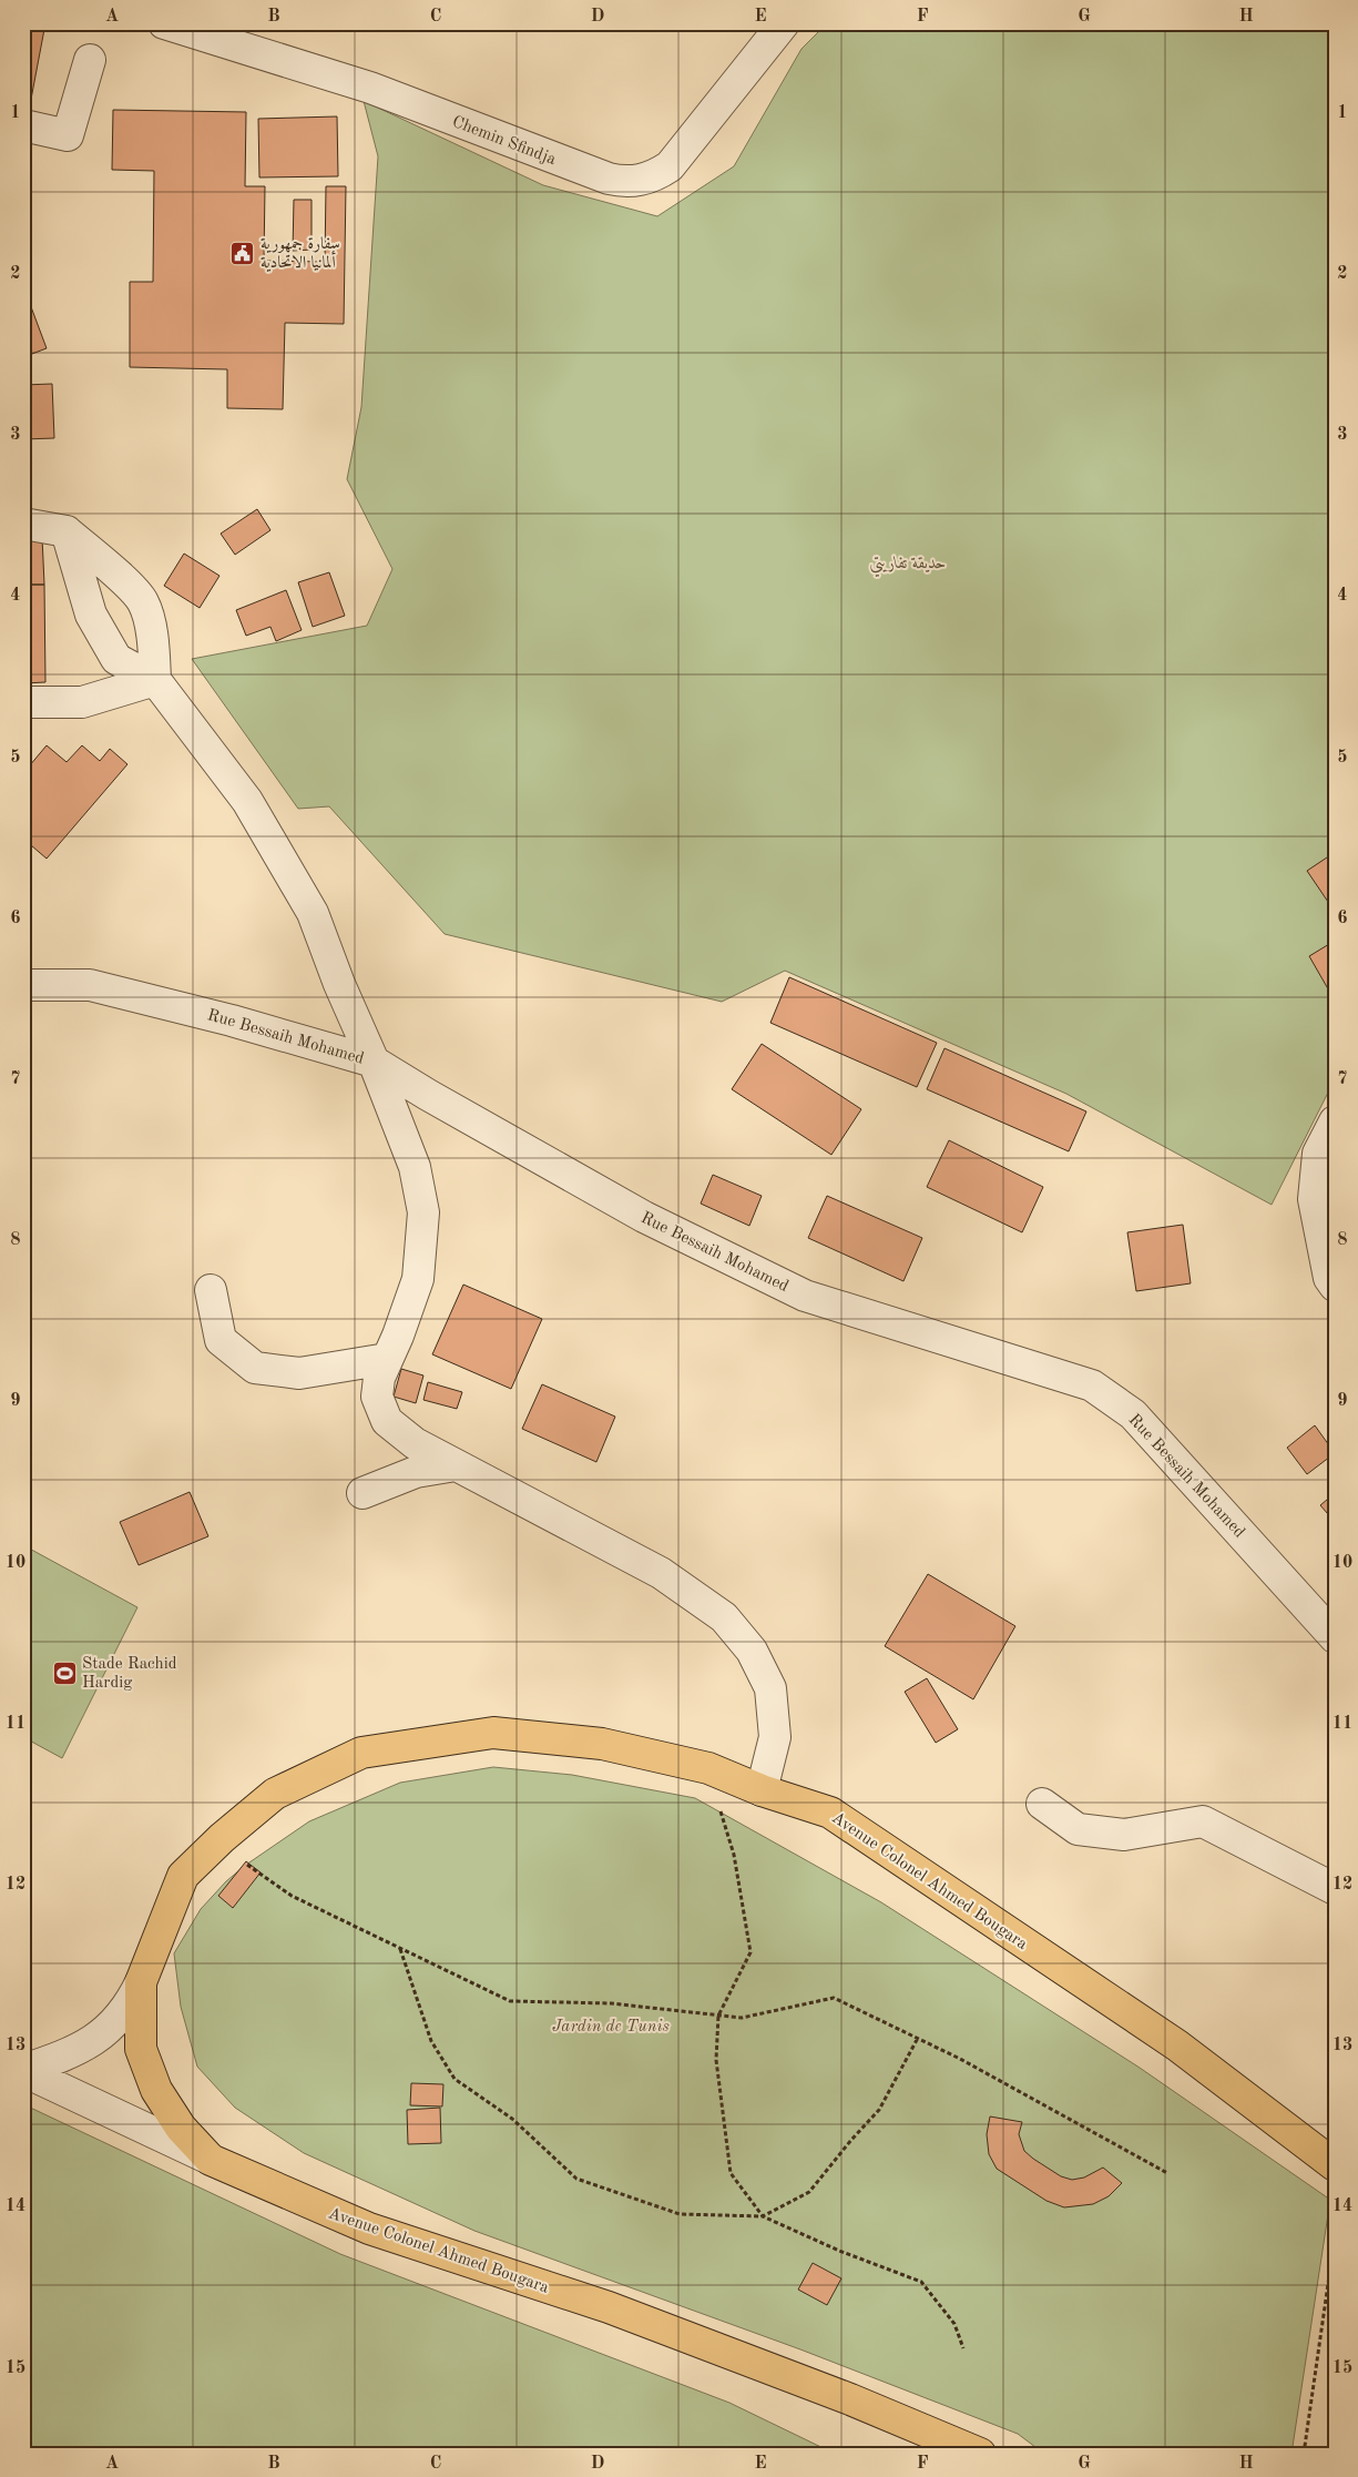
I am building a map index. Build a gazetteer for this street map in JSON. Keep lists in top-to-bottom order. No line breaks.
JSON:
{"streets":{"main road":["Avenue Colonel Ahmed Bougara"],"street":["Chemin Sfindja","Rue Bessaih Mohamed"]},"parks":["حديقة تفاريتي","Jardin de Tunis"],"places":{"public building":["سفارة جمهورية ألمانيا الاتحادية"],"sports":["Stade Rachid Hardig"]},"grid":{"columns":["A","B","C","D","E","F","G","H"],"rows":["1","2","3","4","5","6","7","8","9","10","11","12","13","14","15"]}}
